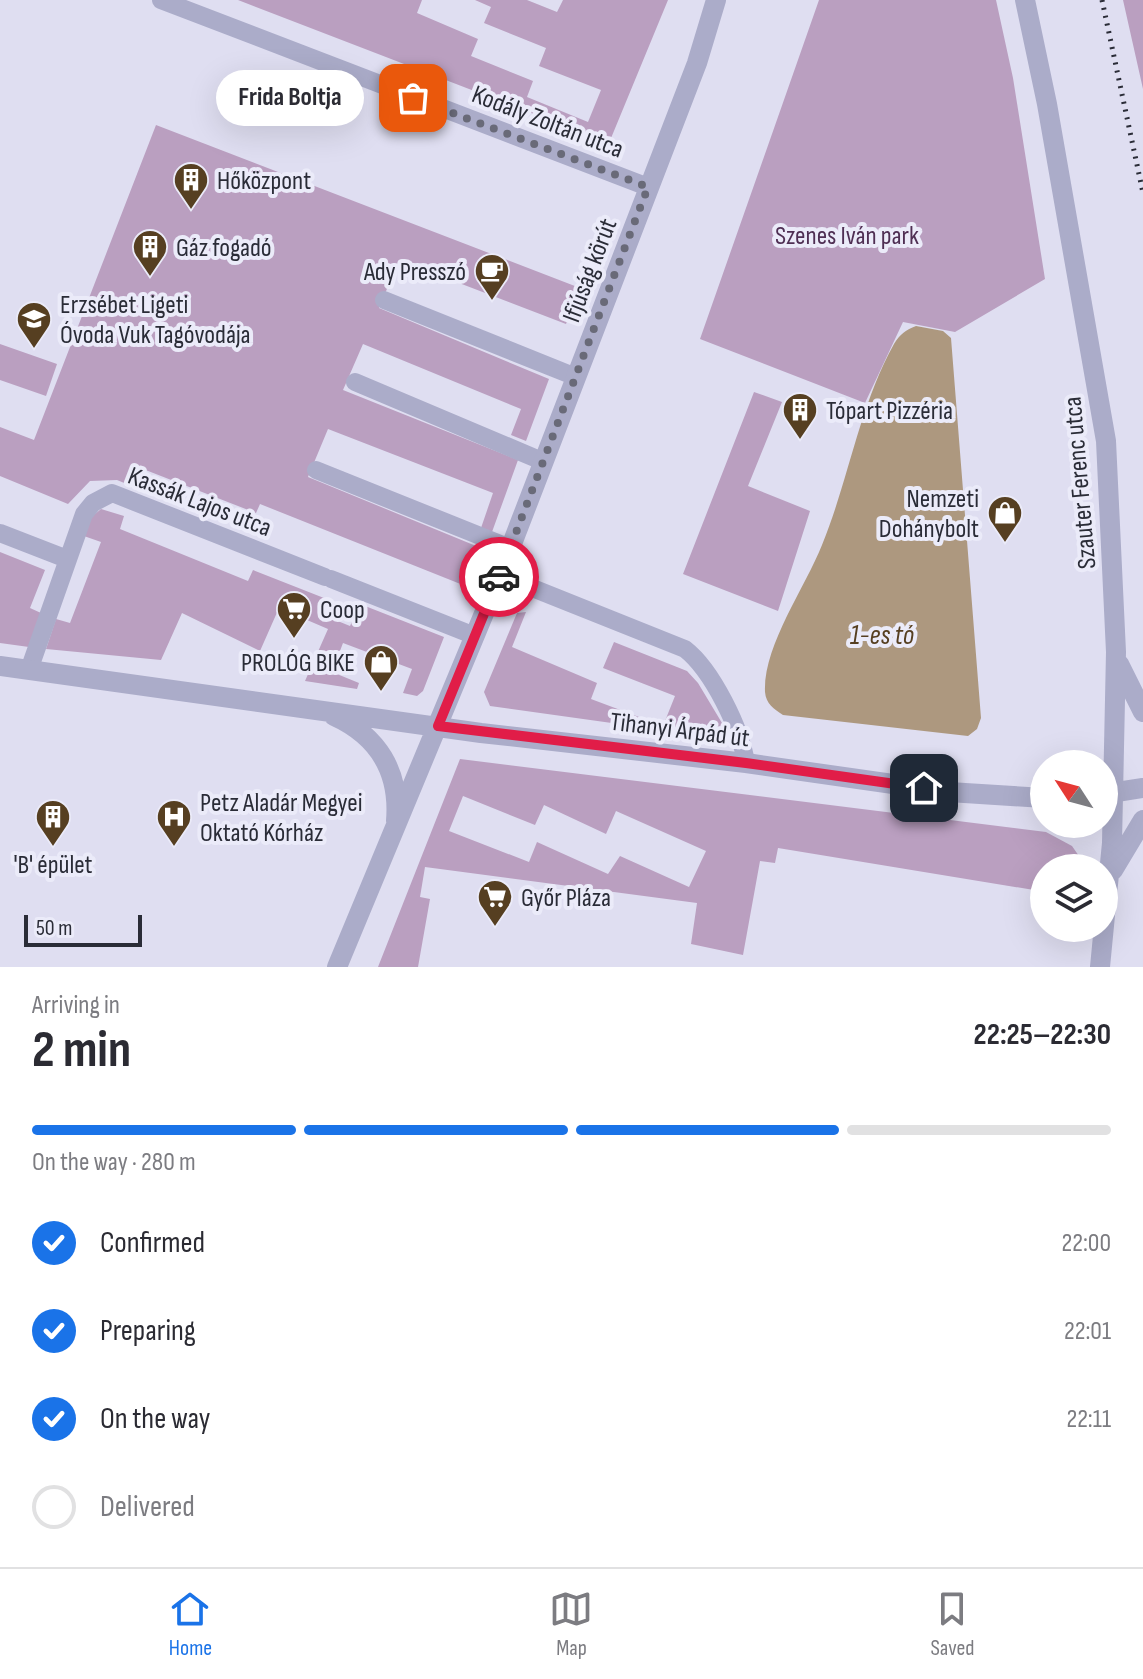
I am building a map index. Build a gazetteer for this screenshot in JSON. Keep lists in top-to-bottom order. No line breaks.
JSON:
{"streets":{"street":["Kodály Zoltán utca","Ifjúság körút","Szauter Ferenc utca","Kassák Lajos utca","Tihanyi Árpád út"]},"crossings":[["Kodály Zoltán utca","Ifjúság körút"],["Ifjúság körút","Kassák Lajos utca"],["Ifjúság körút","Tihanyi Árpád út"]],"water":["1-es tó"],"parks":["Szenes Iván park"],"places":{"other":["Frida Boltja"],"building":["Hőközpont","Gáz fogadó","Tópart Pizzéria","'B' épület"],"cafe":["Ady Presszó"],"school or university":["Erzsébet Ligeti Óvoda Vuk Tagóvodája"],"shop":["Nemzeti Dohánybolt","PROLÓG BIKE"],"supermarket":["Coop","Győr Pláza"],"hospital":["Petz Aladár Megyei Oktató Kórház"]},"scale_bar":"50 m","north":"top left","page":{"bubble":"Frida Boltja","scale":"50 m","heading":["2 min","Arriving in","22:25–22:30"],"bar":"On the way · 280 m","list":[["Confirmed","22:00"],["Preparing","22:01"],["On the way","22:11"],"Delivered"],"tabs":["Home","Map","Saved"]}}
